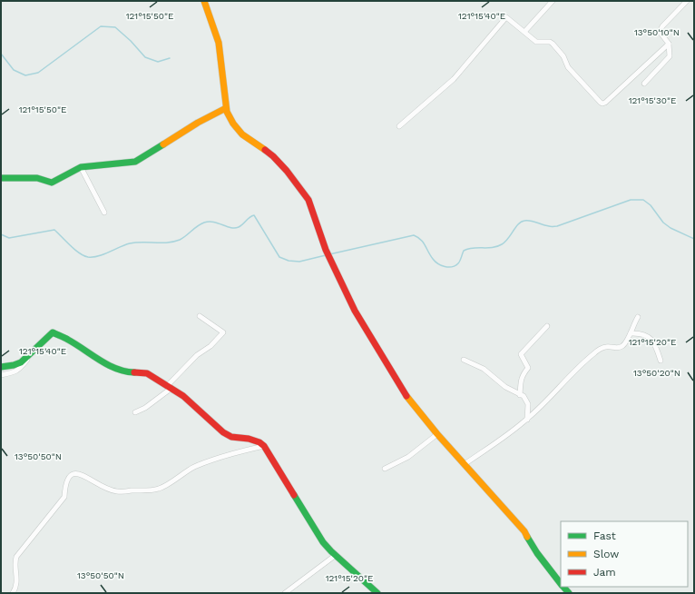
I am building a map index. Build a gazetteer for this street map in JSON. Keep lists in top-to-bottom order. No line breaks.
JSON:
{"legend":["Fast","Slow","Jam"],"coordinates":["121°15'50\"E","121°15'40\"E","13°50'10\"N","121°15'30\"E","121°15'20\"E","13°50'20\"N","13°50'50\"N"]}
